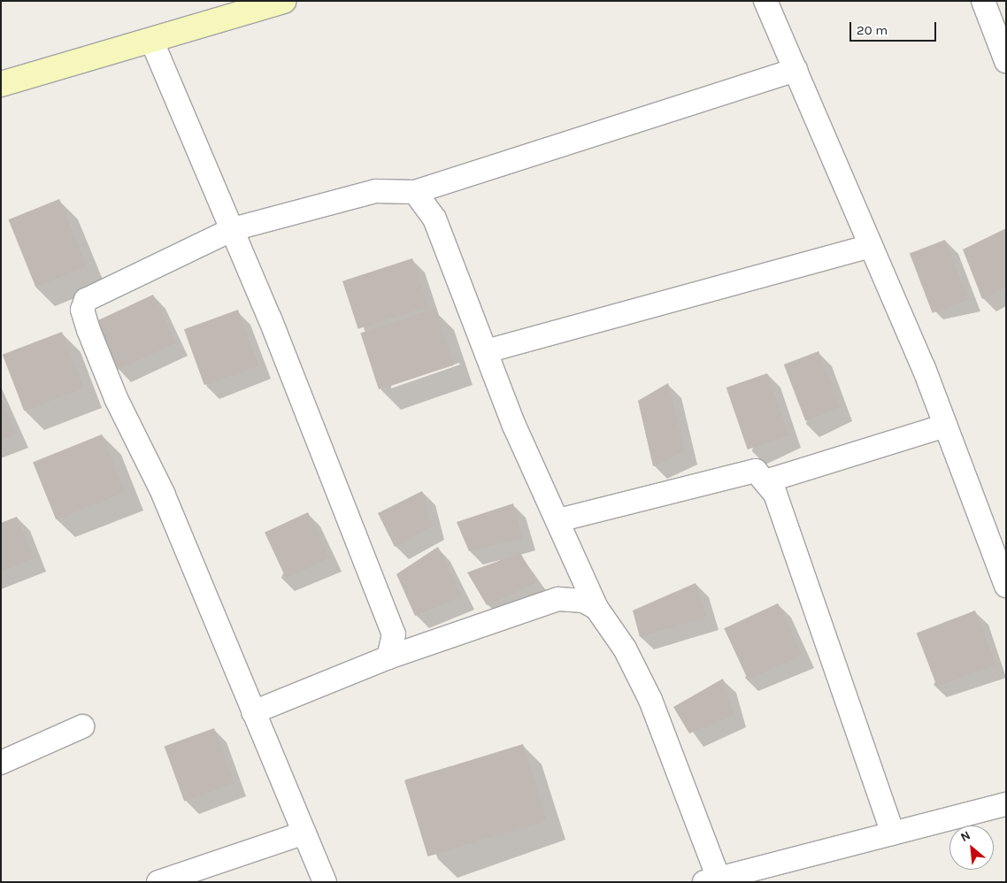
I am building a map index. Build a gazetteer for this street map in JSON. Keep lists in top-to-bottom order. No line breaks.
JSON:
{"scale_bar":"20 m","north":"top left"}
